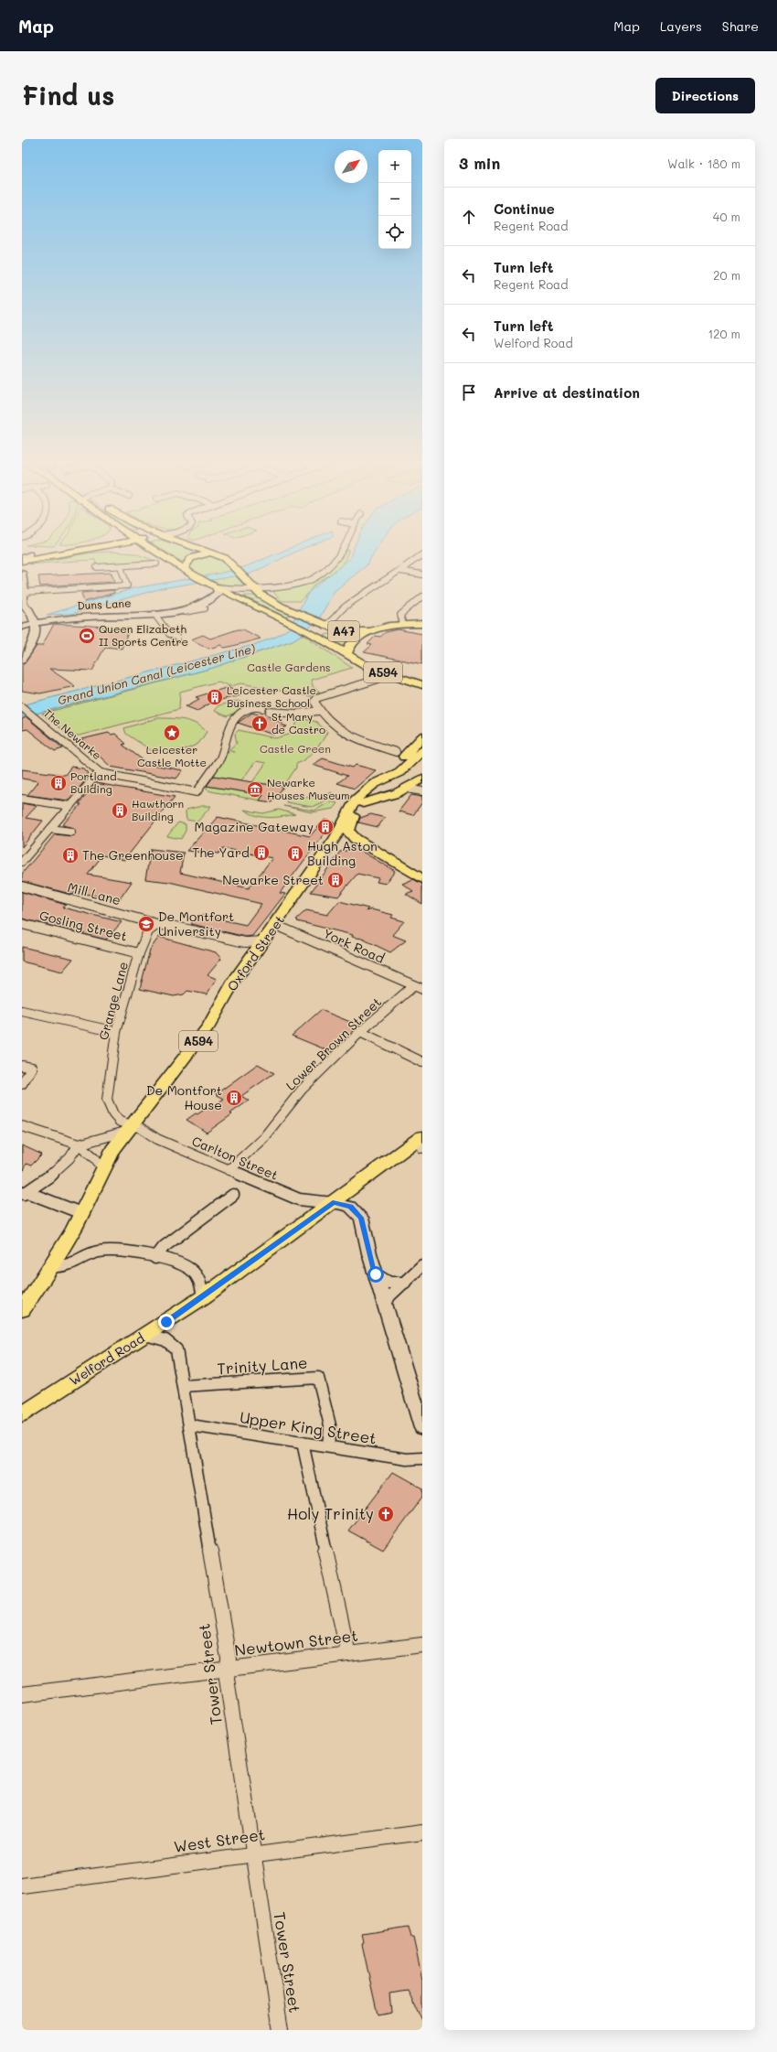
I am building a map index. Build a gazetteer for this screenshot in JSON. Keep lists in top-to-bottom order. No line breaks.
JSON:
{"streets":{"main road":["A47","A594","Oxford Street","Welford Road"],"street":["Duns Lane","The Newarke","Mill Lane","Gosling Street","York Road","Grange Lane","Lower Brown Street","Carlton Street","Trinity Lane","Upper King Street","Newtown Street","Tower Street","West Street"]},"crossings":[["Duns Lane","A47"],["A47","A594"],["A594","Oxford Street"],["A594","Grange Lane"],["A594","Carlton Street"],["Mill Lane","Oxford Street"],["Mill Lane","Grange Lane"],["Gosling Street","Grange Lane"],["York Road","Oxford Street"],["York Road","Lower Brown Street"],["Oxford Street","Grange Lane"],["Oxford Street","Carlton Street"],["Grange Lane","Carlton Street"],["Lower Brown Street","Carlton Street"],["Carlton Street","Welford Road"],["Welford Road","Tower Street"],["Trinity Lane","Upper King Street"],["Trinity Lane","Tower Street"],["Upper King Street","Tower Street"],["Newtown Street","Tower Street"],["Tower Street","West Street"]],"water":["Grand Union Canal (Leicester Line)"],"parks":["Castle Gardens","Castle Green"],"places":{"sports":["Queen Elizabeth II Sports Centre"],"building":["Leicester Castle Business School","Portland Building","Hawthorn Building","Magazine Gateway","The Yard","Hugh Aston Building","The Greenhouse","Newarke Street","De Montfort House"],"church":["St Mary de Castro","Holy Trinity"],"place":["Leicester Castle Motte"],"museum":["Newarke Houses Museum"],"school or university":["De Montfort University"]},"north":"top right","page":{"header":"Map","nav":["Map","Layers","Share"],"buttons":"Directions","title":"Find us","heading":["3 min","Walk · 180 m"],"map_buttons":["+","−"],"list":[["Continue","Regent Road","40 m"],["Turn left","Regent Road","20 m"],["Turn left","Welford Road","120 m"],"Arrive at destination"]}}
